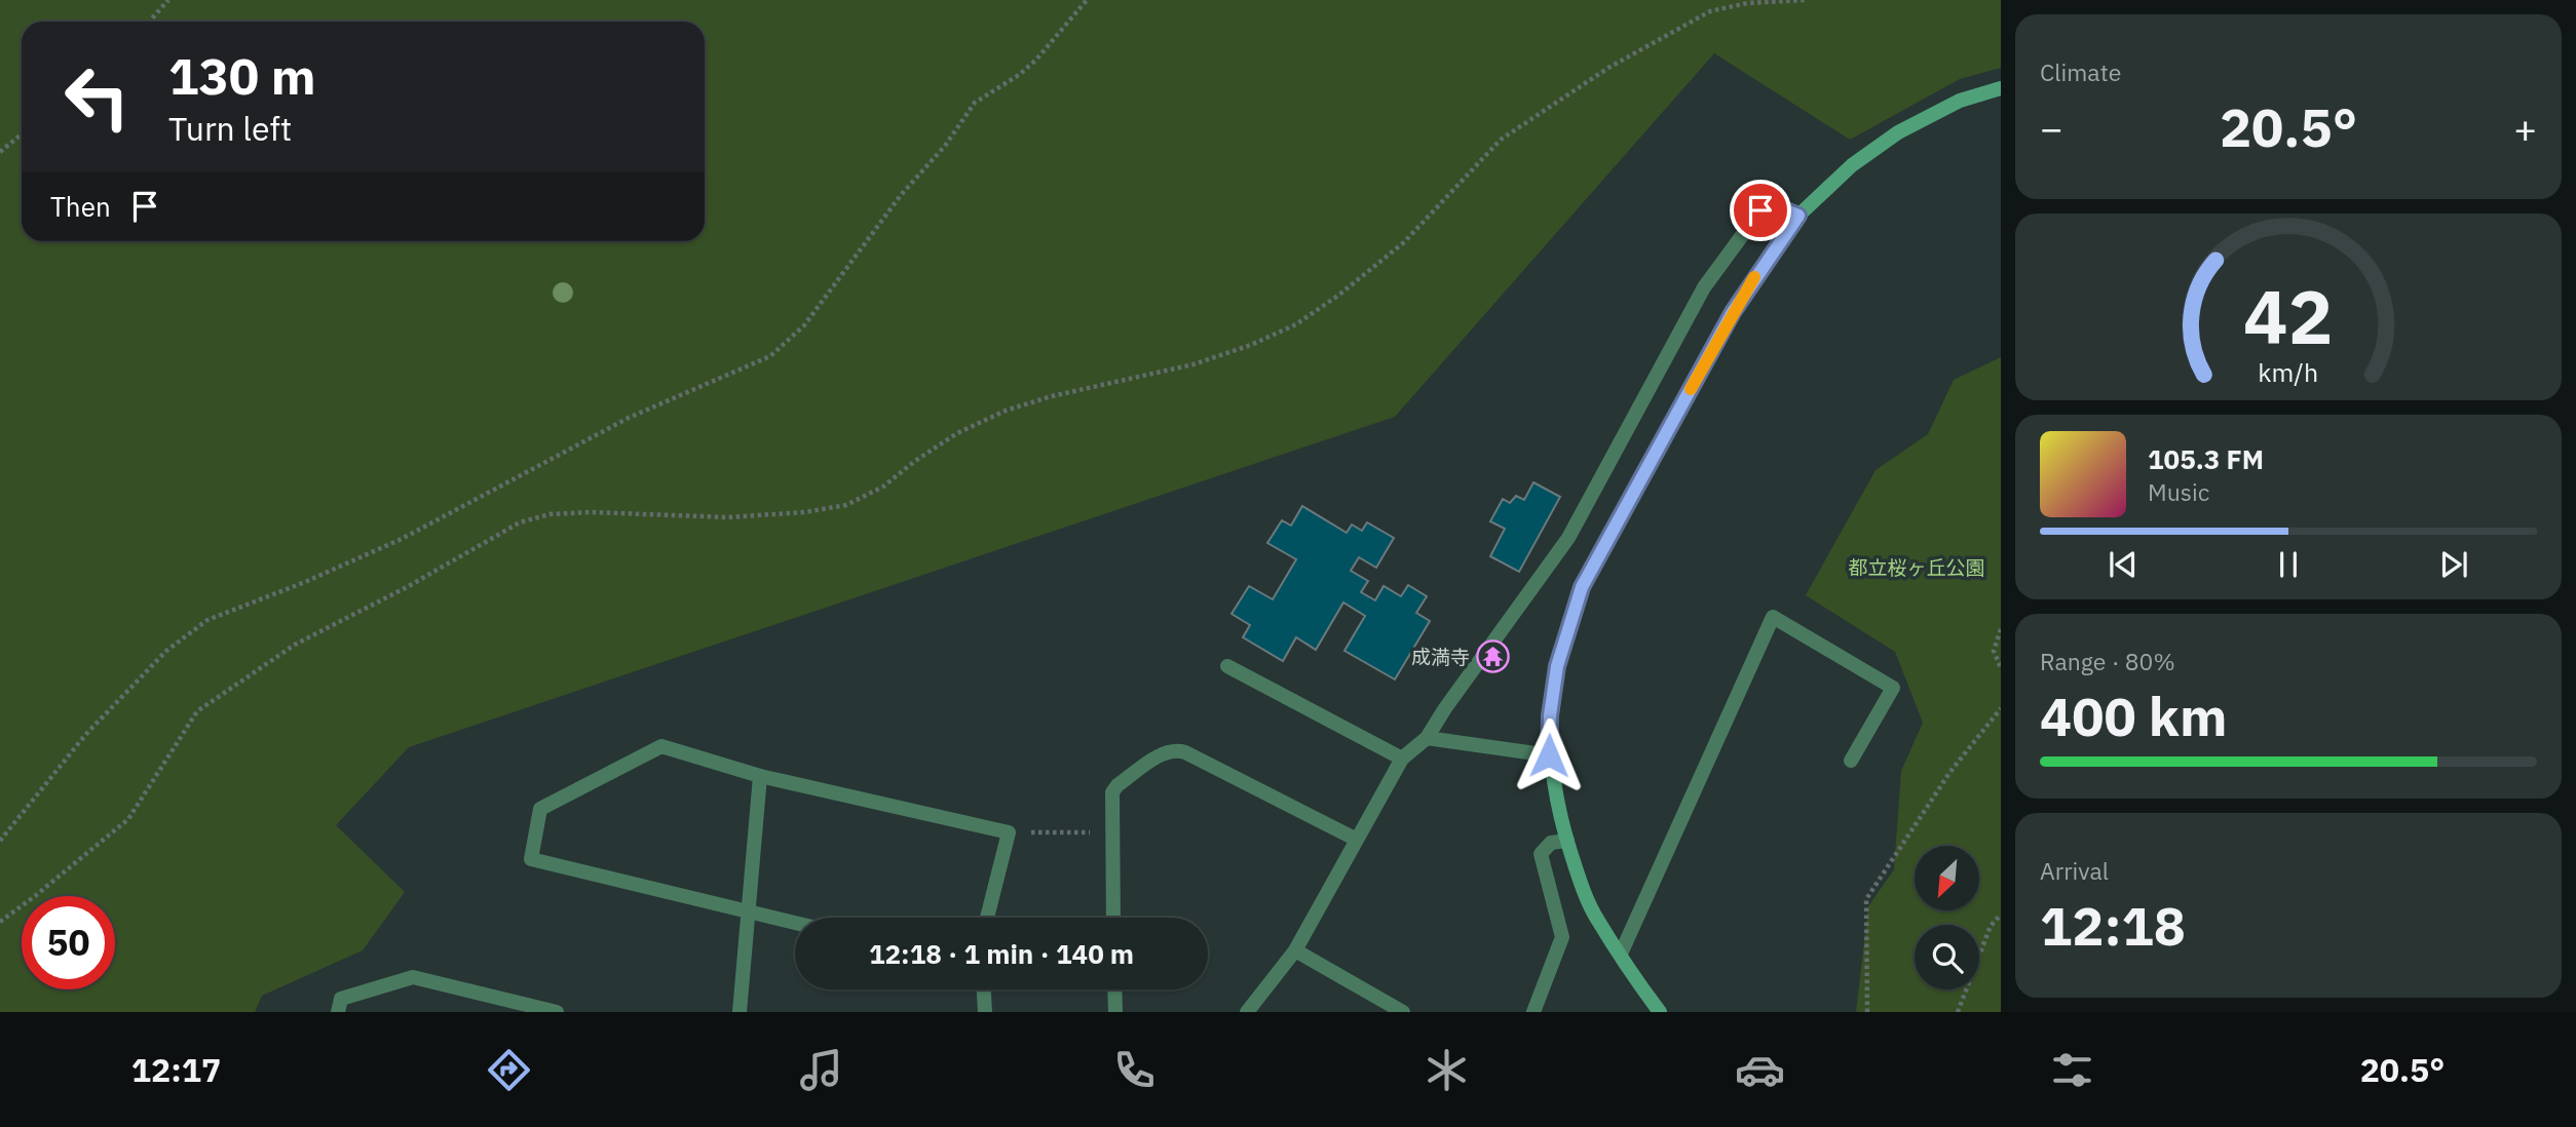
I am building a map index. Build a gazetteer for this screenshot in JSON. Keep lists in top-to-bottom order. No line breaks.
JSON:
{"parks":["都立桜ヶ丘公園"],"places":{"temple":["成満寺"]},"north":"bottom left","page":{"tile":["Climate",["Range · 80%","400 km"],["Arrival","12:18"]],"turn":["130 m","Turn left"],"heat":["−","20.5°","+"],"then":"Then","song":["105.3 FM","Music"],"limit":"50","trip":"12:18 · 1 min · 140 m","tabs":["12:17","20.5°"],"gauge":["42","km/h"]}}
